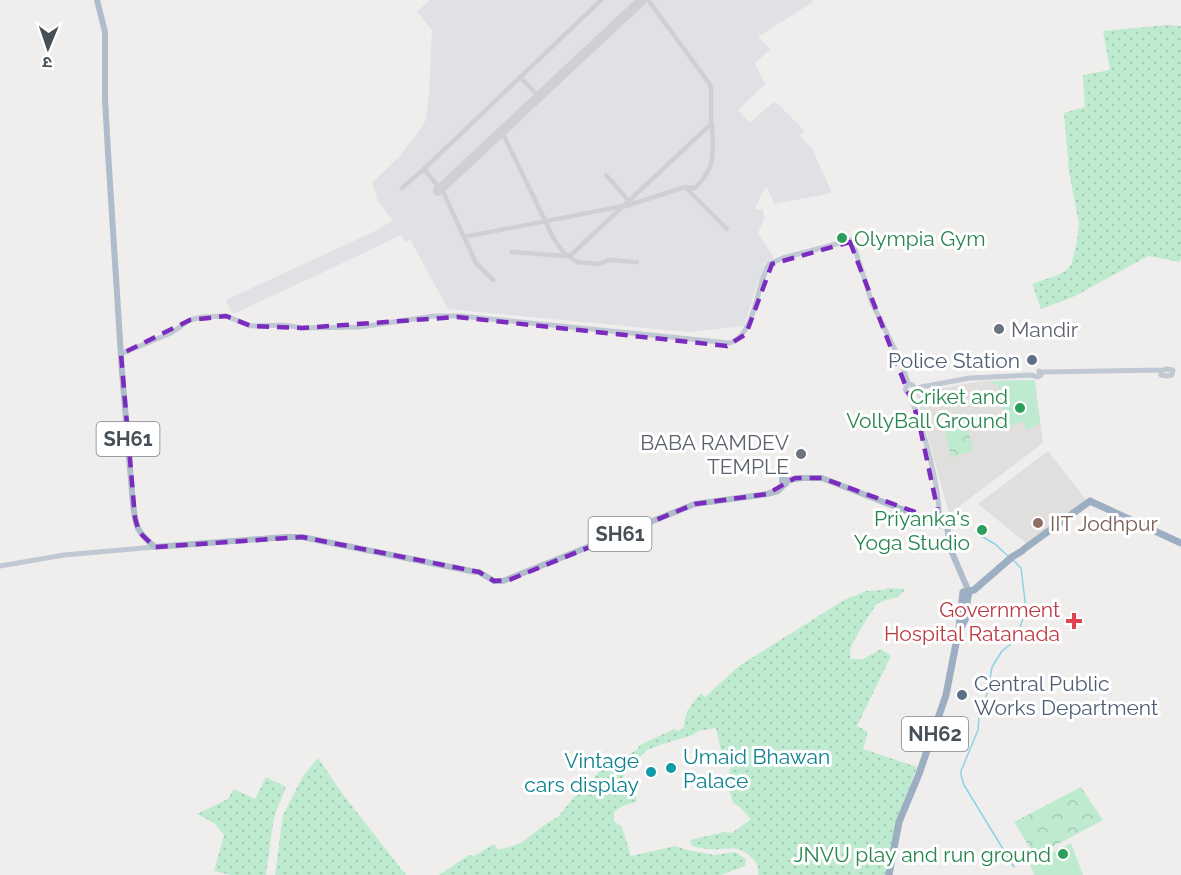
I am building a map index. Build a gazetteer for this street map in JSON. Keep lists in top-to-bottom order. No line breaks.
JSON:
{"streets":{"highway":["NH62"],"main road":["SH61"]},"places":{"other":["Olympia Gym","Mandir","Police Station","Criket and VollyBall Ground","BABA RAMDEV TEMPLE","IIT Jodhpur","Priyanka's Yoga Studio","Central Public Works Department","Umaid Bhawan Palace","Vintage cars display","JNVU play and run ground"],"health":["Government Hospital Ratanada"]},"north":"bottom"}
